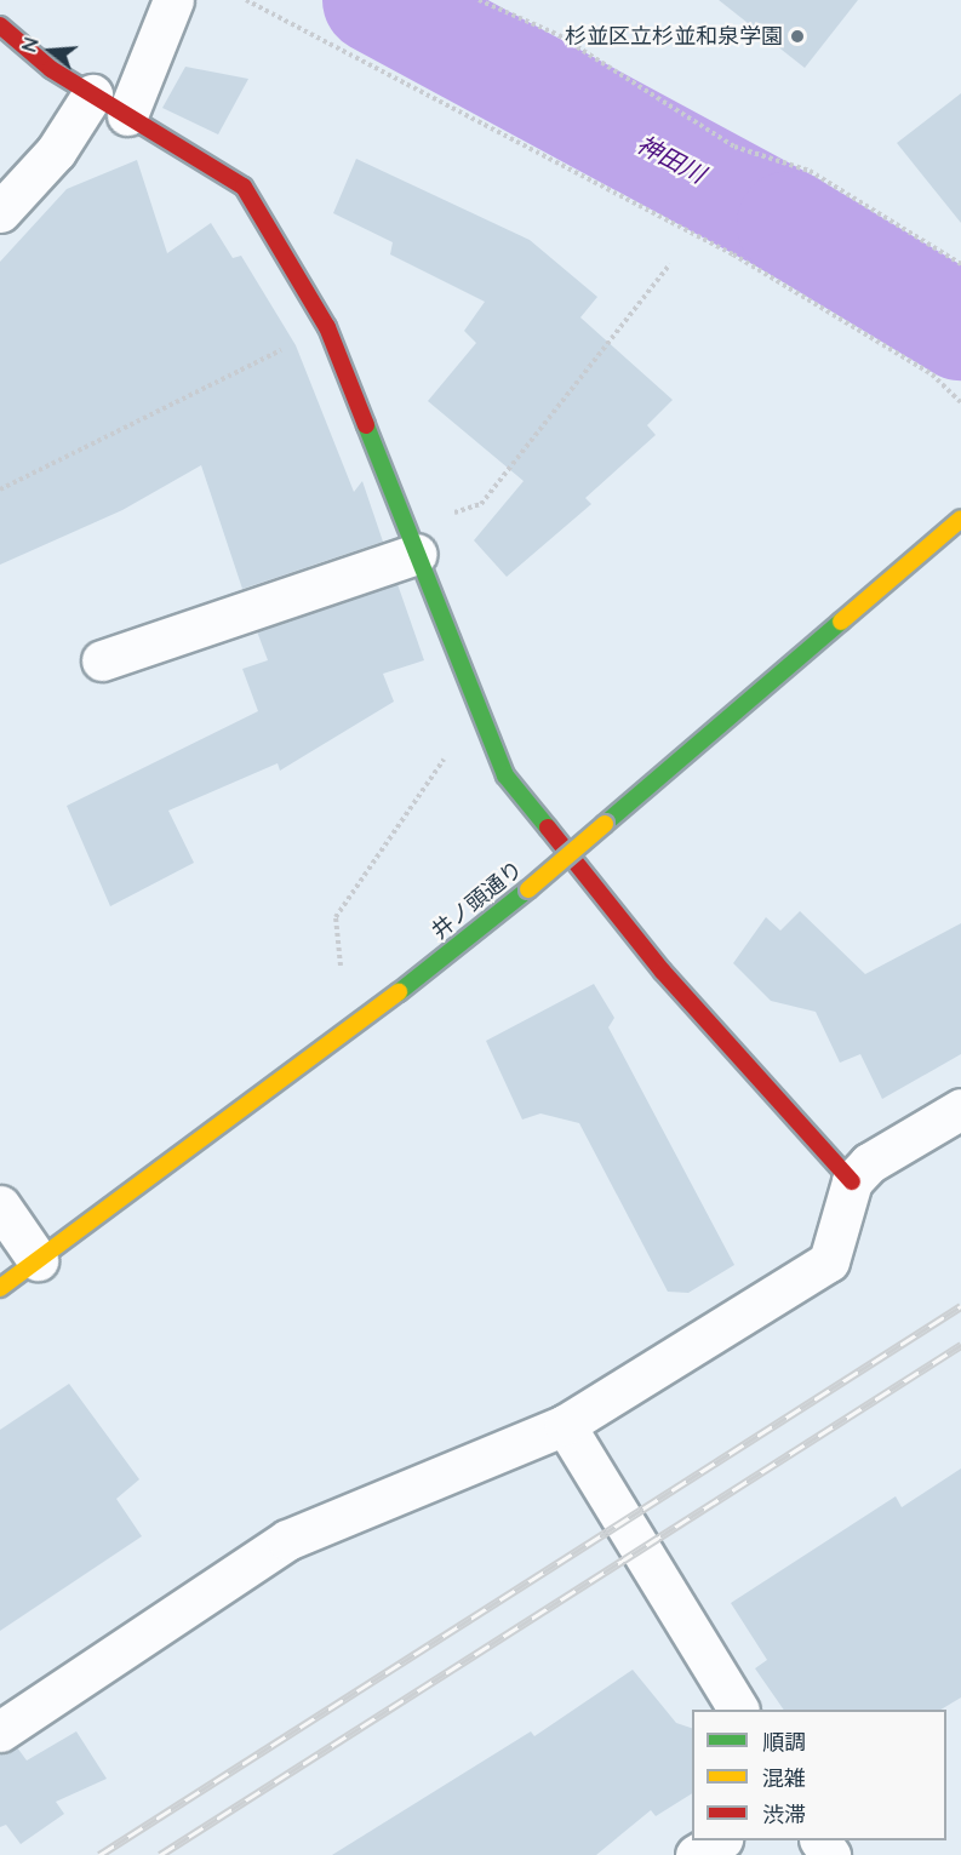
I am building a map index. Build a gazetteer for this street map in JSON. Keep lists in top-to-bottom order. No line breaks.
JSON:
{"streets":{"street":["井ノ頭通り"]},"water":["神田川"],"places":["杉並区立杉並和泉学園"],"legend":["順調","混雑","渋滞"],"north":"left"}
